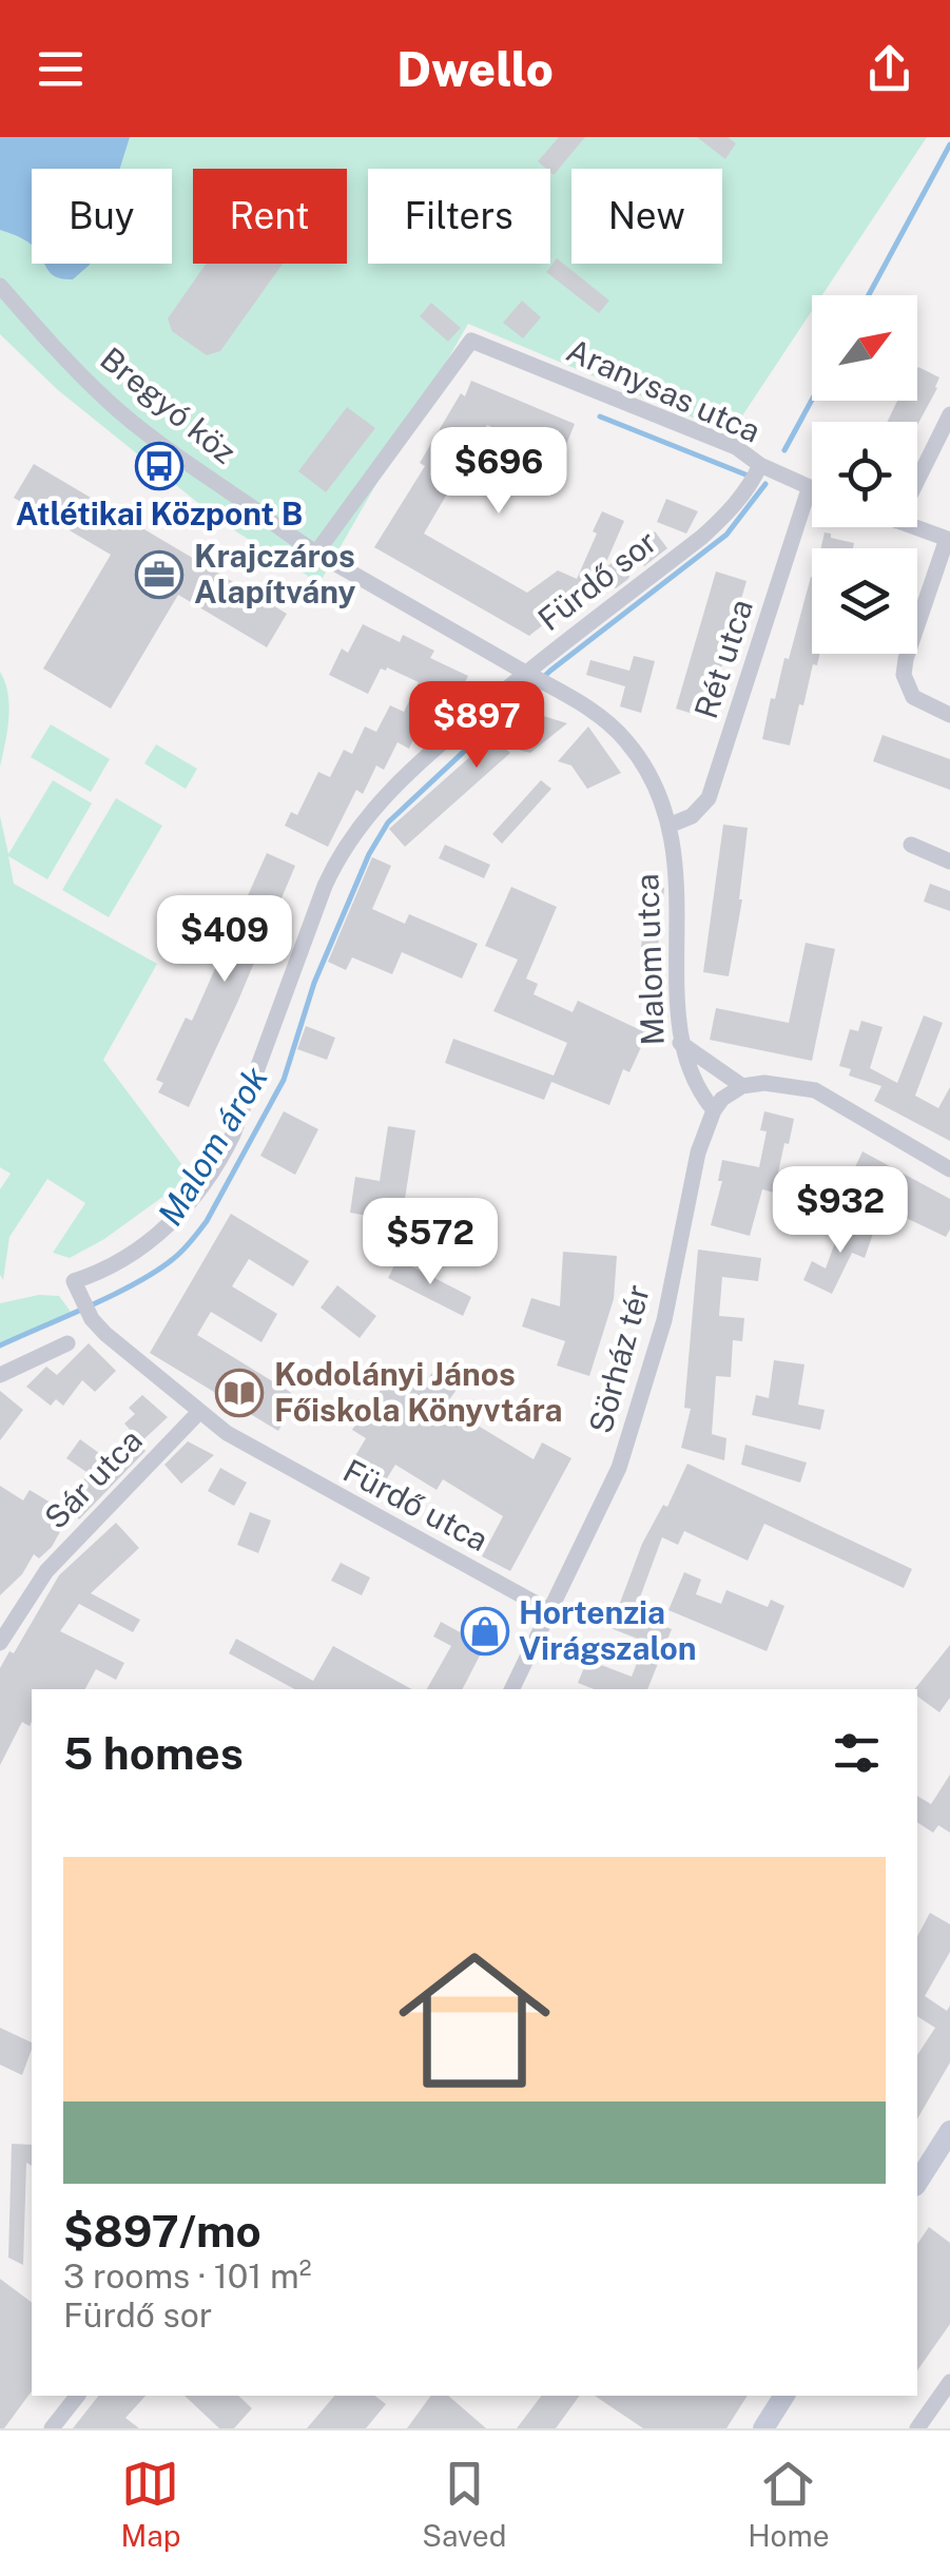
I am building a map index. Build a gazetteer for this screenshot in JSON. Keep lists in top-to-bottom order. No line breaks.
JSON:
{"streets":{"street":["Aranysas utca","Bregyó köz","Fürdő sor","Rét utca","Malom utca","Sörház tér","Sár utca","Fürdő utca"]},"crossings":[["Aranysas utca","Bregyó köz"],["Aranysas utca","Fürdő sor"],["Aranysas utca","Rét utca"],["Bregyó köz","Fürdő sor"],["Bregyó köz","Malom utca"],["Fürdő sor","Malom utca"],["Fürdő sor","Fürdő utca"],["Rét utca","Malom utca"],["Malom utca","Sörház tér"],["Sörház tér","Fürdő utca"],["Sár utca","Fürdő utca"]],"water":["Malom árok"],"places":{"bus stop":["Atlétikai Központ B"],"office":["Krajczáros Alapítvány"],"library":["Kodolányi János Főiskola Könyvtára"],"shop":["Hortenzia Virágszalon"]},"north":"top right","page":{"header":"Dwello","chip":["Buy","Rent","Filters","New"],"price":["$696","$897","$409","$932","$572"],"heading":"5 homes","list":[{"name":"$897/mo","note":"3 rooms · 101 m² · Fürdő sor"}],"tabs":["Map","Saved","Home"]}}
